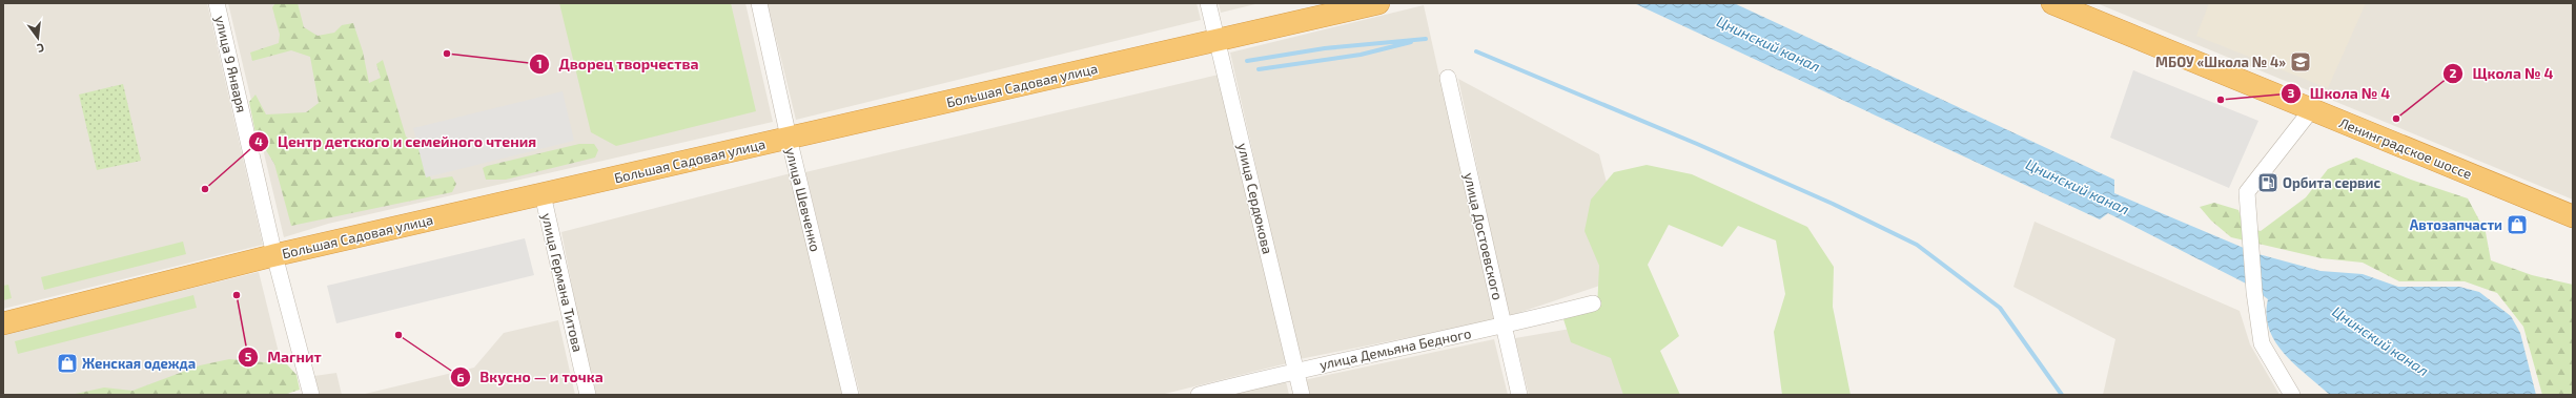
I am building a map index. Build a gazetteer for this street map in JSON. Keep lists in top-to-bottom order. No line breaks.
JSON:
{"streets":{"highway":["Большая Садовая улица","Ленинградское шоссе"],"street":["улица 9 Января","улица Сердюкова","улица Шевченко","улица Достоевского","улица Германа Титова","улица Демьяна Бедного"]},"crossings":[["улица 9 Января","Большая Садовая улица"],["Большая Садовая улица","улица Сердюкова"],["Большая Садовая улица","улица Шевченко"],["Большая Садовая улица","улица Германа Титова"],["улица Сердюкова","улица Демьяна Бедного"],["улица Достоевского","улица Демьяна Бедного"]],"water":["Цнинский канал"],"places":{"other":["Дворец творчества","Школа № 4","Щкола № 4","Центр детского и семейного чтения","Магнит","Вкусно — и точка"],"school or university":["МБОУ «Школа № 4»"],"fuel station":["Орбита сервис"],"shop":["Автозапчасти","Женская одежда"]},"north":"bottom"}
